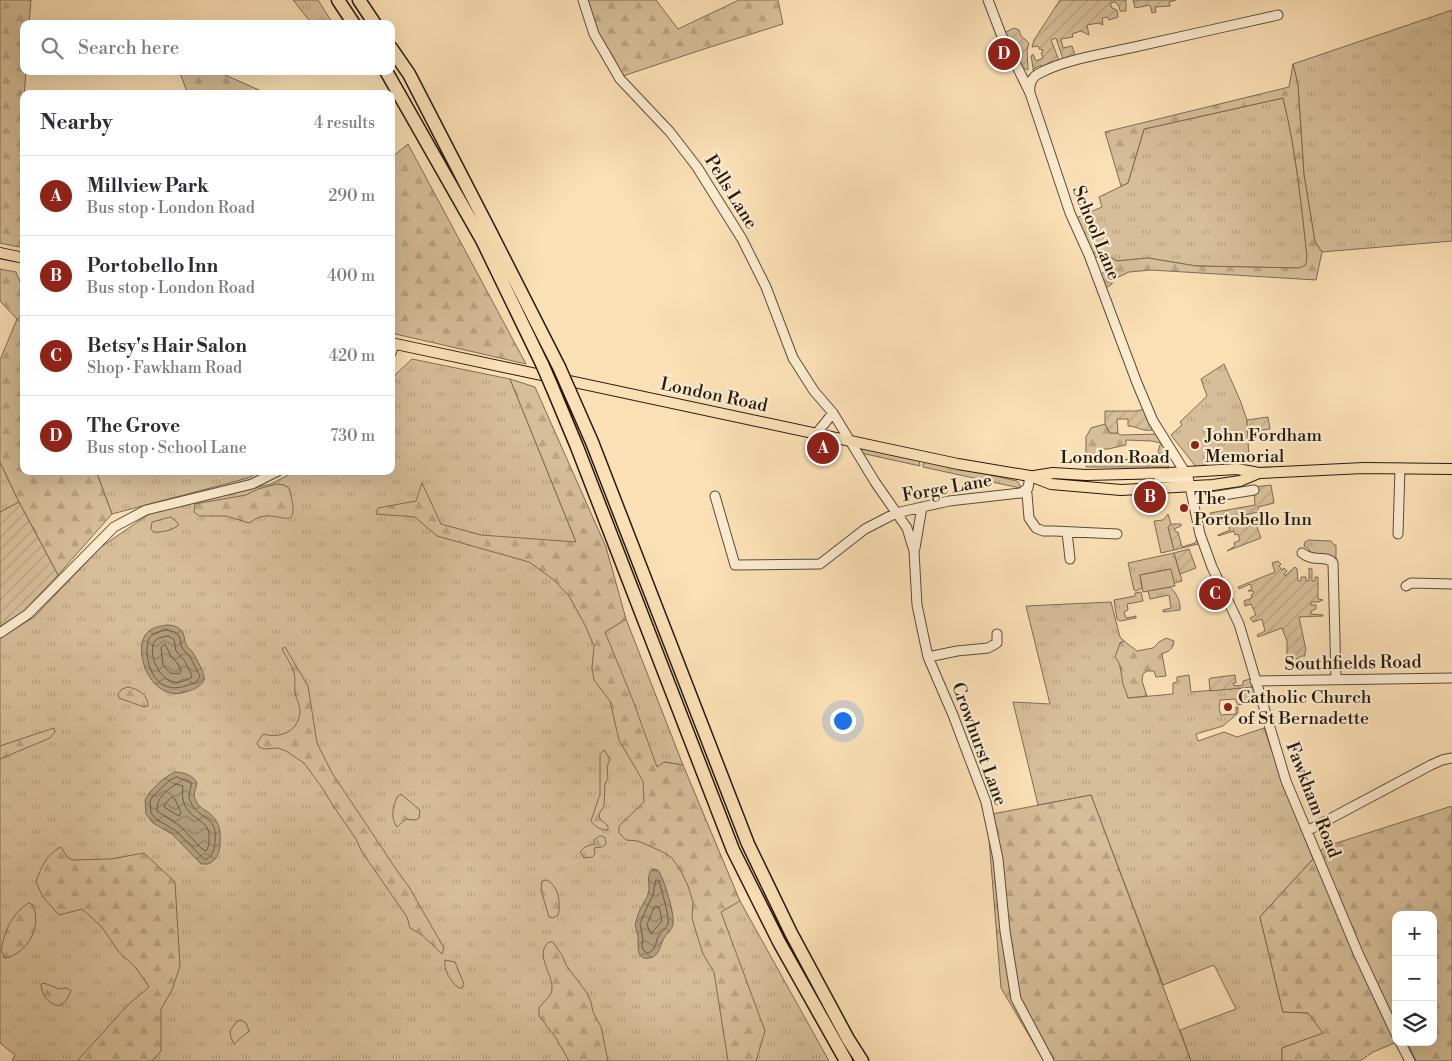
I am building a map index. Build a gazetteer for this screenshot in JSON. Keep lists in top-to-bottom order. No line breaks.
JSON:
{"streets":{"main road":["London Road"],"street":["Pells Lane","School Lane","Forge Lane","Southfields Road","Crowhurst Lane","Fawkham Road"]},"crossings":[["Pells Lane","London Road"],["Pells Lane","Crowhurst Lane"],["School Lane","London Road"],["School Lane","Fawkham Road"],["London Road","Crowhurst Lane"],["London Road","Fawkham Road"],["Forge Lane","Crowhurst Lane"],["Southfields Road","Fawkham Road"]],"places":["John Fordham Memorial","The Portobello Inn","Catholic Church of St Bernadette"],"page":{"search":"Search here","pins":["D","A","B","C"],"heading":["Nearby","4 results"],"list":[{"mark":"A","name":"Millview Park","note":"Bus stop · London Road","value":"290 m"},{"mark":"B","name":"Portobello Inn","note":"Bus stop · London Road","value":"400 m"},{"mark":"C","name":"Betsy's Hair Salon","note":"Shop · Fawkham Road","value":"420 m"},{"mark":"D","name":"The Grove","note":"Bus stop · School Lane","value":"730 m"}],"map_buttons":["+","−"]}}
